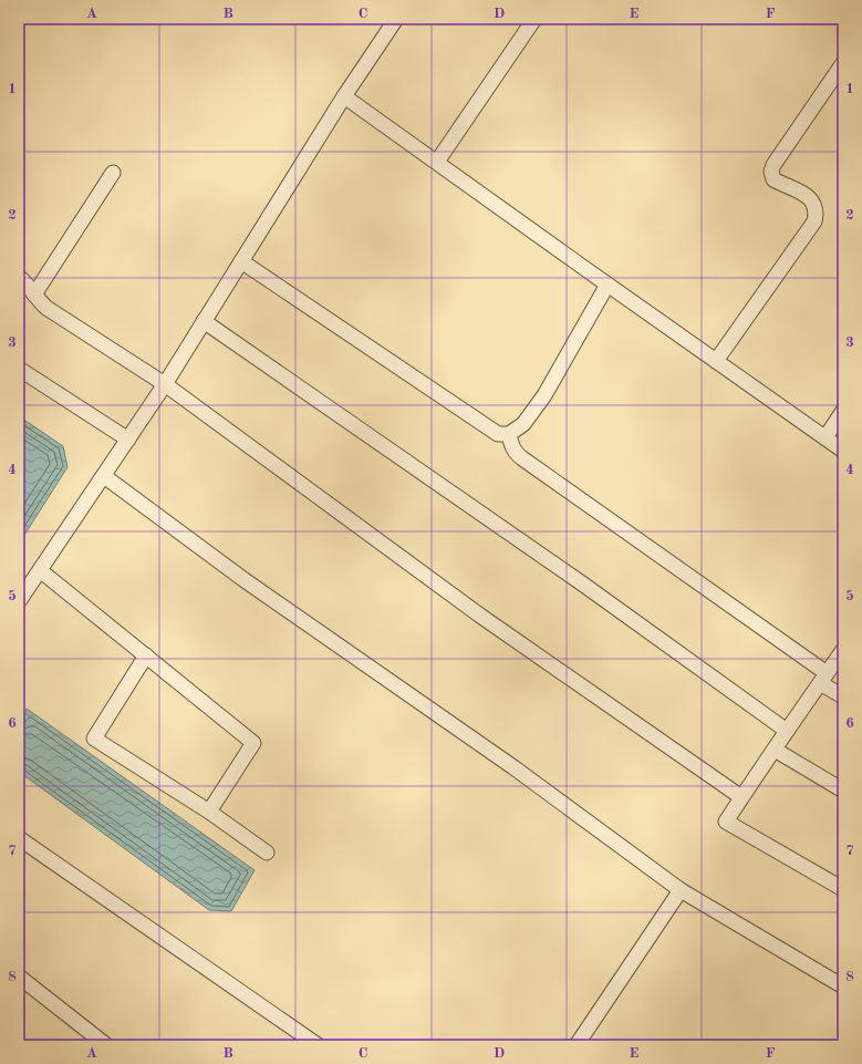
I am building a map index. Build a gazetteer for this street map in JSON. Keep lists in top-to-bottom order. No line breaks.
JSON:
{"grid":{"columns":["A","B","C","D","E","F"],"rows":["1","2","3","4","5","6","7","8"]}}
